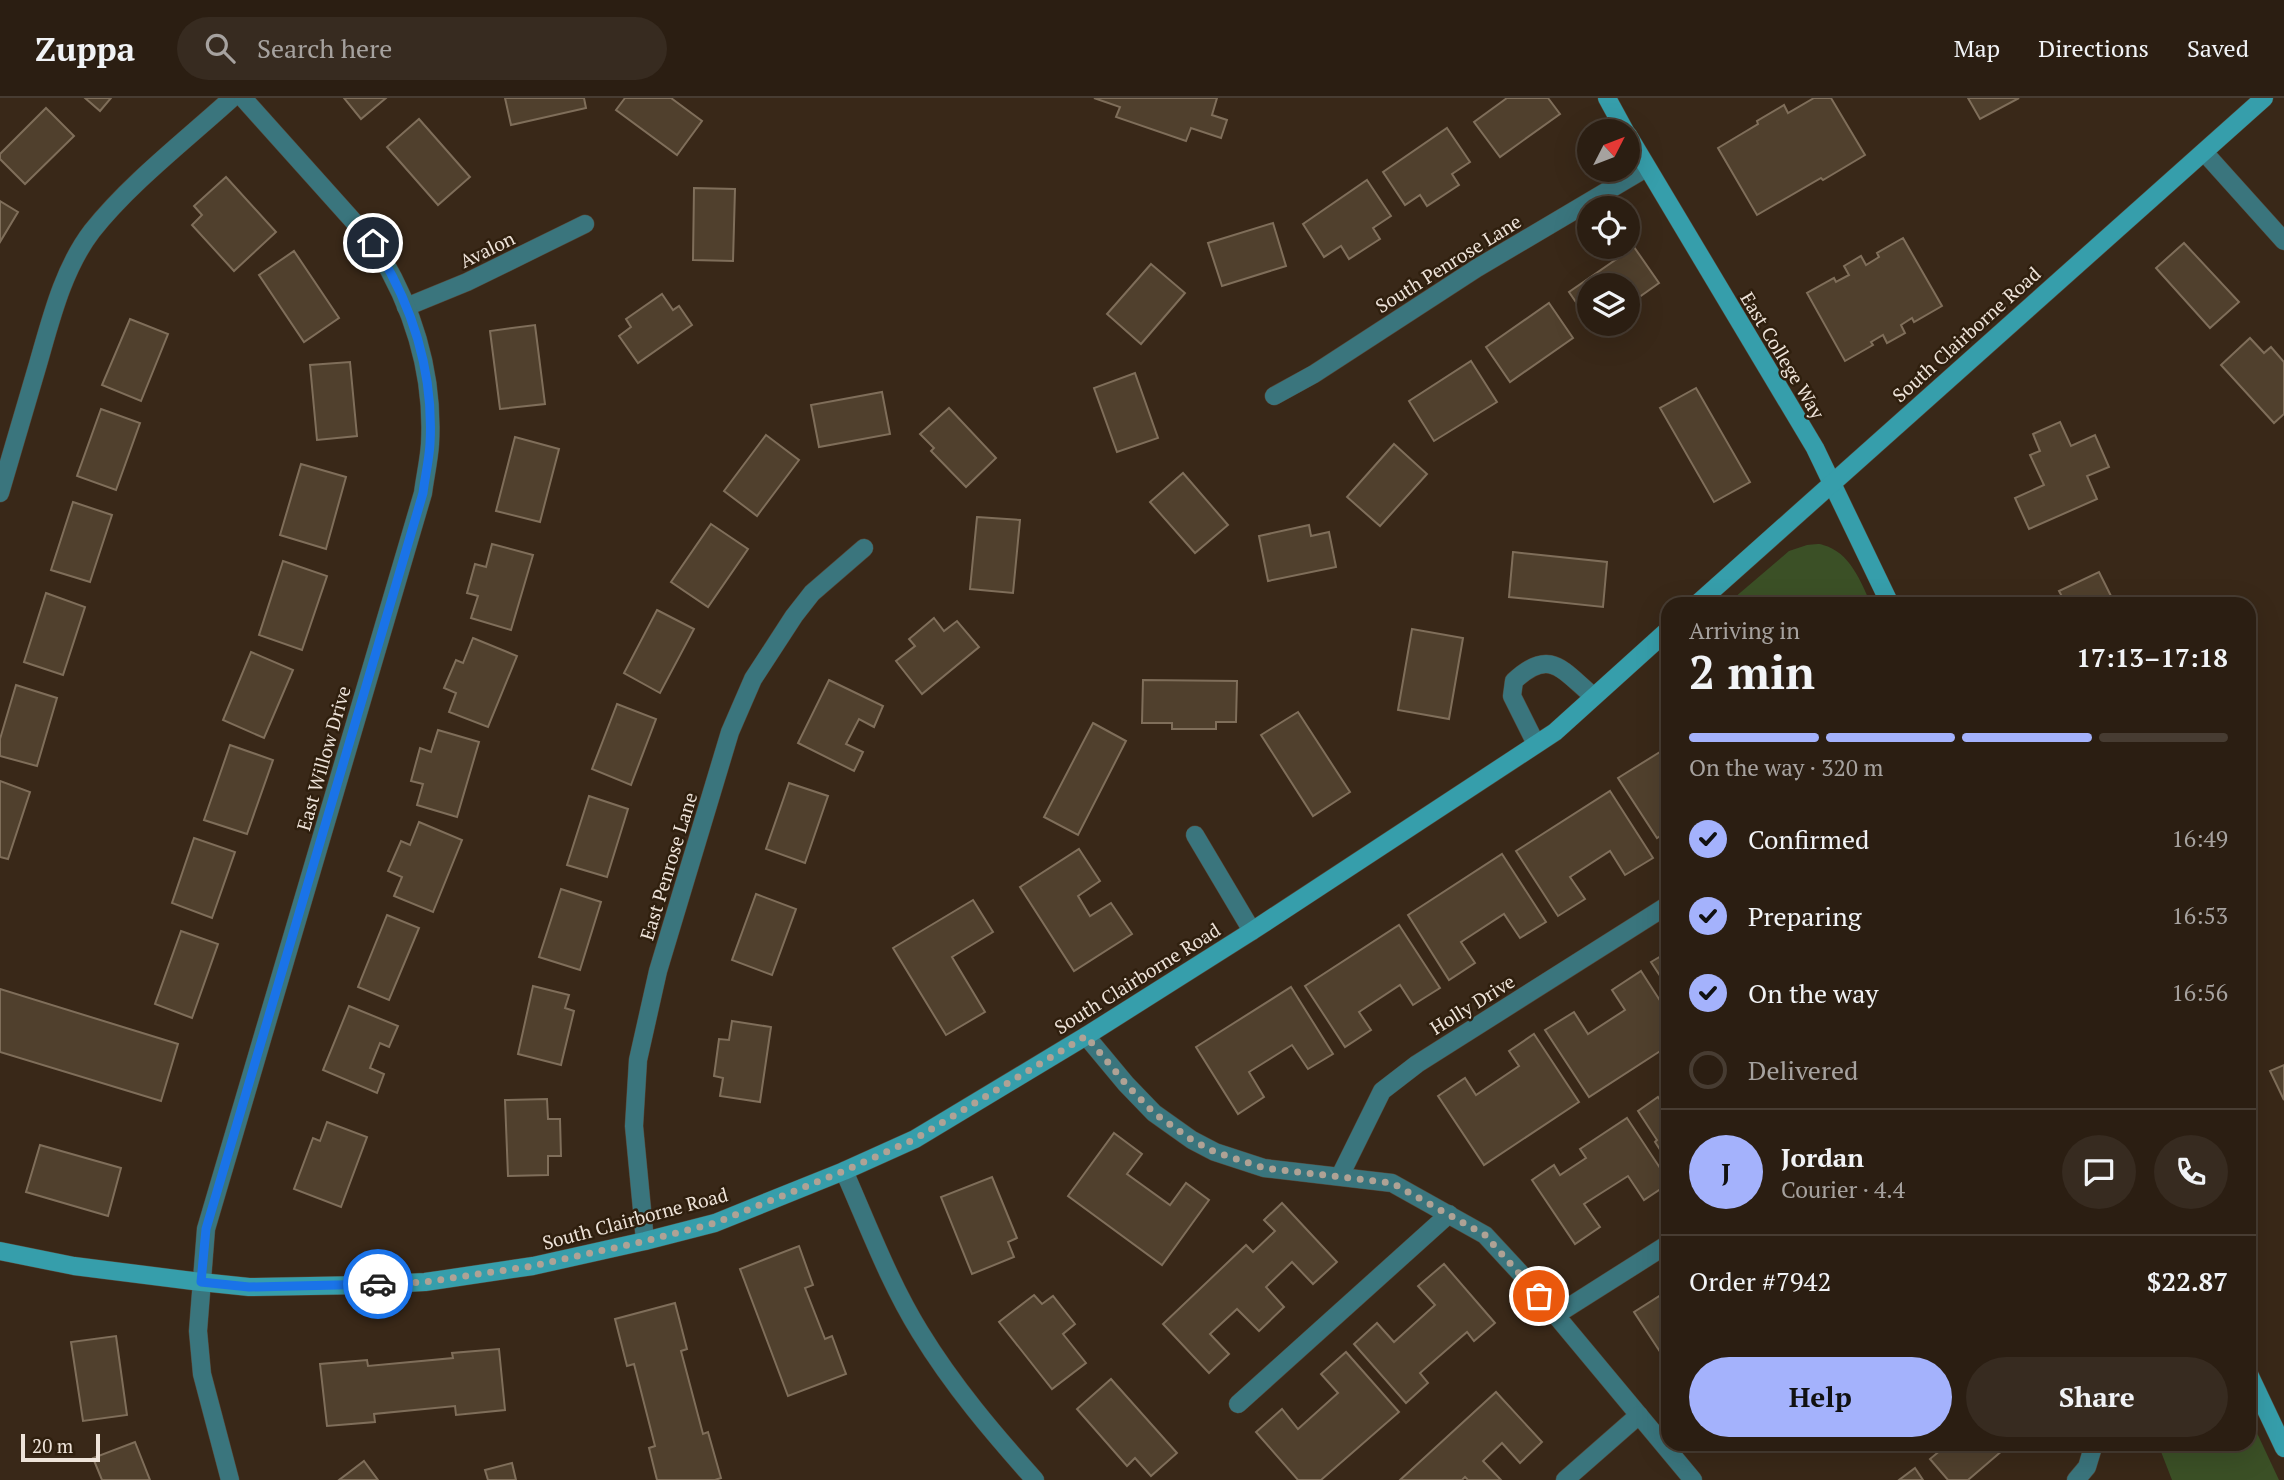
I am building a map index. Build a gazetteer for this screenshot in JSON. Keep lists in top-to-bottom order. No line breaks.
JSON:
{"streets":{"street":["Avalon","South Penrose Lane","South Clairborne Road","East College Way","East Willow Drive","East Penrose Lane","Holly Drive"]},"crossings":[["Avalon","East Willow Drive"],["South Penrose Lane","East College Way"],["South Clairborne Road","East College Way"],["South Clairborne Road","East Willow Drive"],["South Clairborne Road","East Penrose Lane"]],"scale_bar":"20 m","north":"top right","page":{"header":"Zuppa","search":"Search here","nav":["Map","Directions","Saved"],"heading":["2 min","Arriving in","17:13–17:18"],"panel":["Jordan","Courier · 4.4","Order #7942","$22.87"],"bar":"On the way · 320 m","list":[["Confirmed","16:49"],["Preparing","16:53"],["On the way","16:56"],"Delivered"],"round":"J","buttons":["Help","Share"],"scale":"20 m"}}
